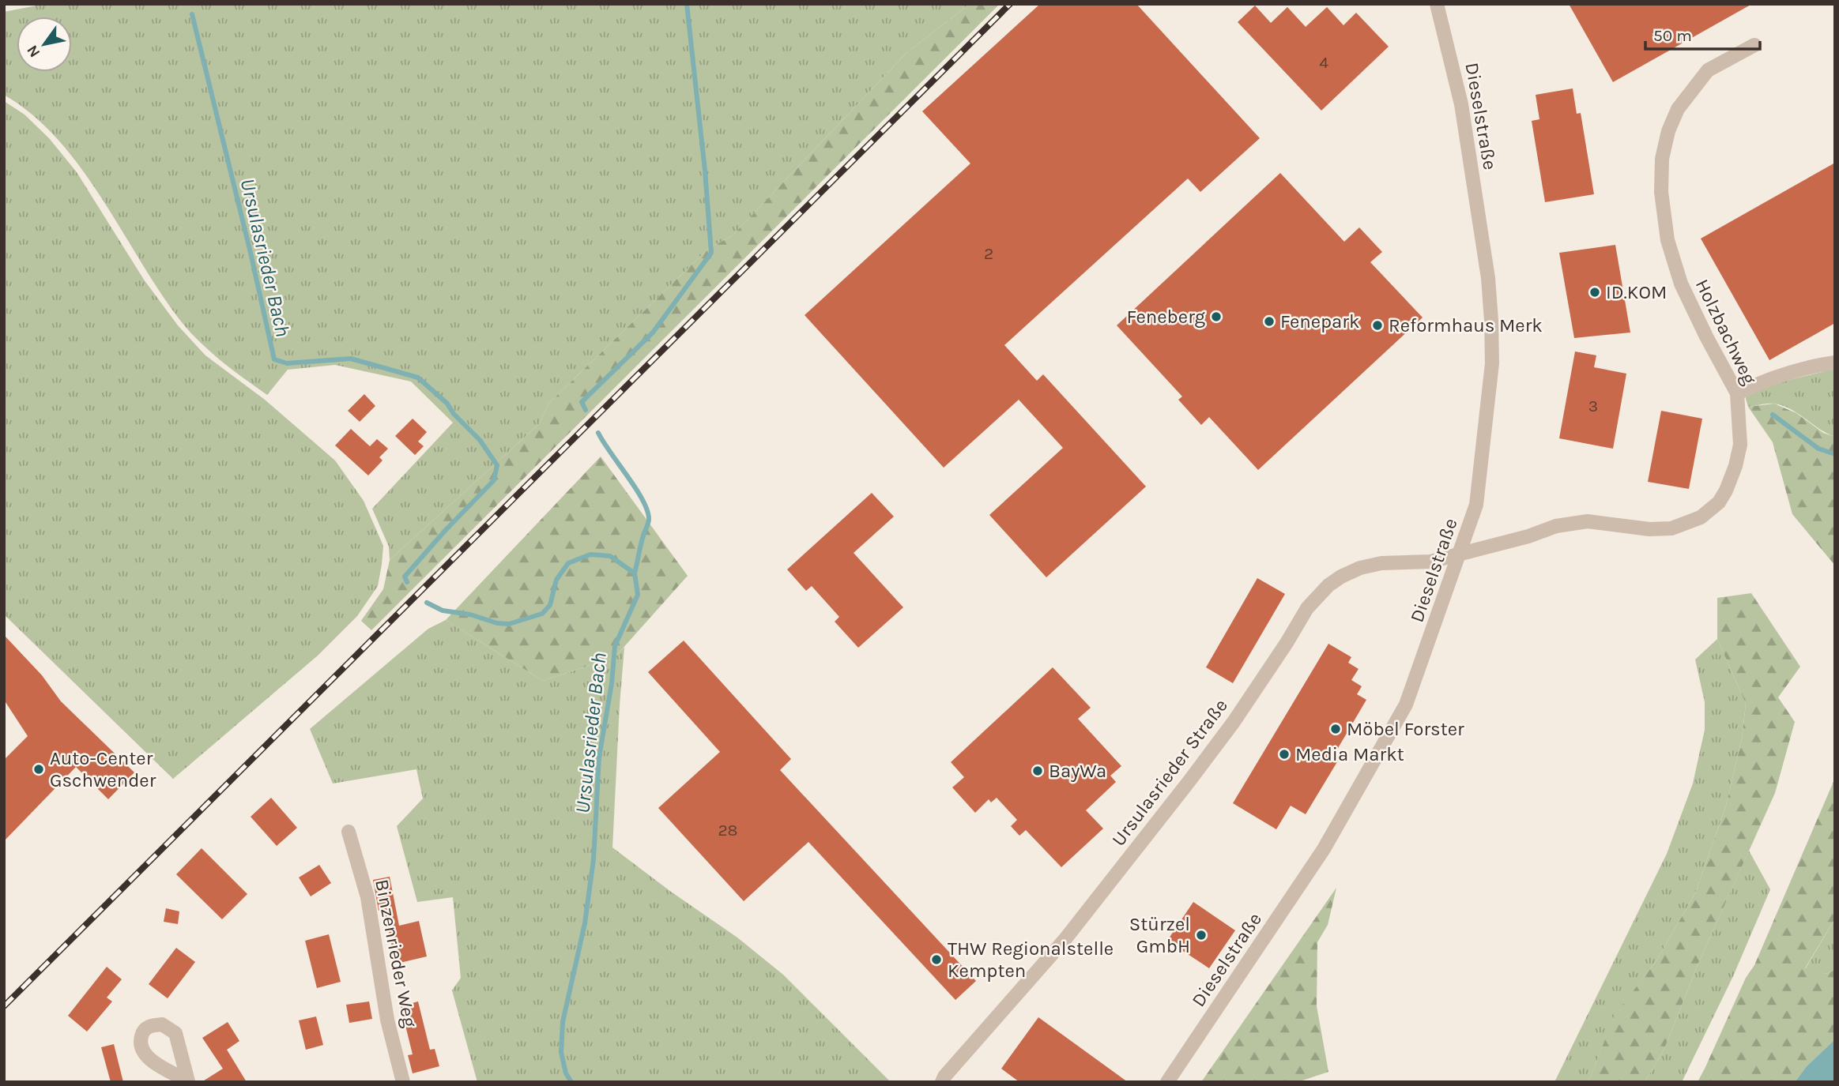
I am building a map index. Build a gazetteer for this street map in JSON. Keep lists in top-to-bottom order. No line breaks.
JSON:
{"streets":{"street":["Dieselstraße","Holzbachweg","Ursulasrieder Straße","Binzenrieder Weg"]},"crossings":[["Dieselstraße","Holzbachweg"],["Dieselstraße","Ursulasrieder Straße"],["Holzbachweg","Ursulasrieder Straße"]],"water":["Ursulasrieder Bach"],"places":["ID.KOM","Feneberg","Fenepark","Reformhaus Merk","Möbel Forster","Media Markt","Auto-Center Gschwender","BayWa","Stürzel GmbH","THW Regionalstelle Kempten"],"house_numbers":["4","2","3","28"],"scale_bar":"50 m","north":"bottom left"}
